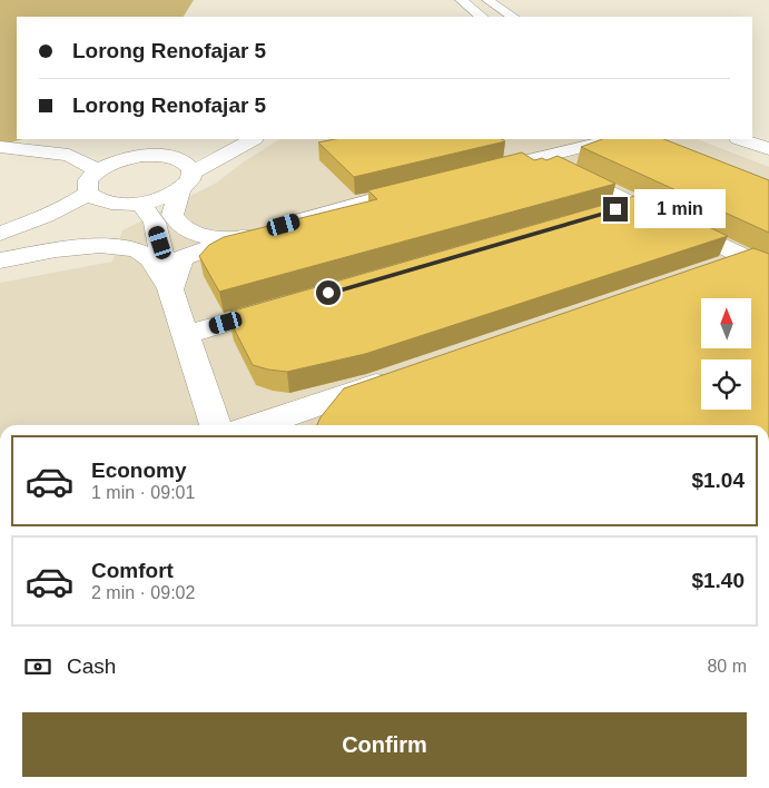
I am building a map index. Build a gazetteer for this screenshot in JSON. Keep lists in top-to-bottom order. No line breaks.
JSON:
{"north":"top","page":{"banner":["Lorong Renofajar 5","Lorong Renofajar 5"],"bubble":"1 min","list":[{"name":"Economy","note":"1 min · 09:01","value":"$1.04"},{"name":"Comfort","note":"2 min · 09:02","value":"$1.40"}],"pay":["Cash","80 m"],"buttons":"Confirm"}}
